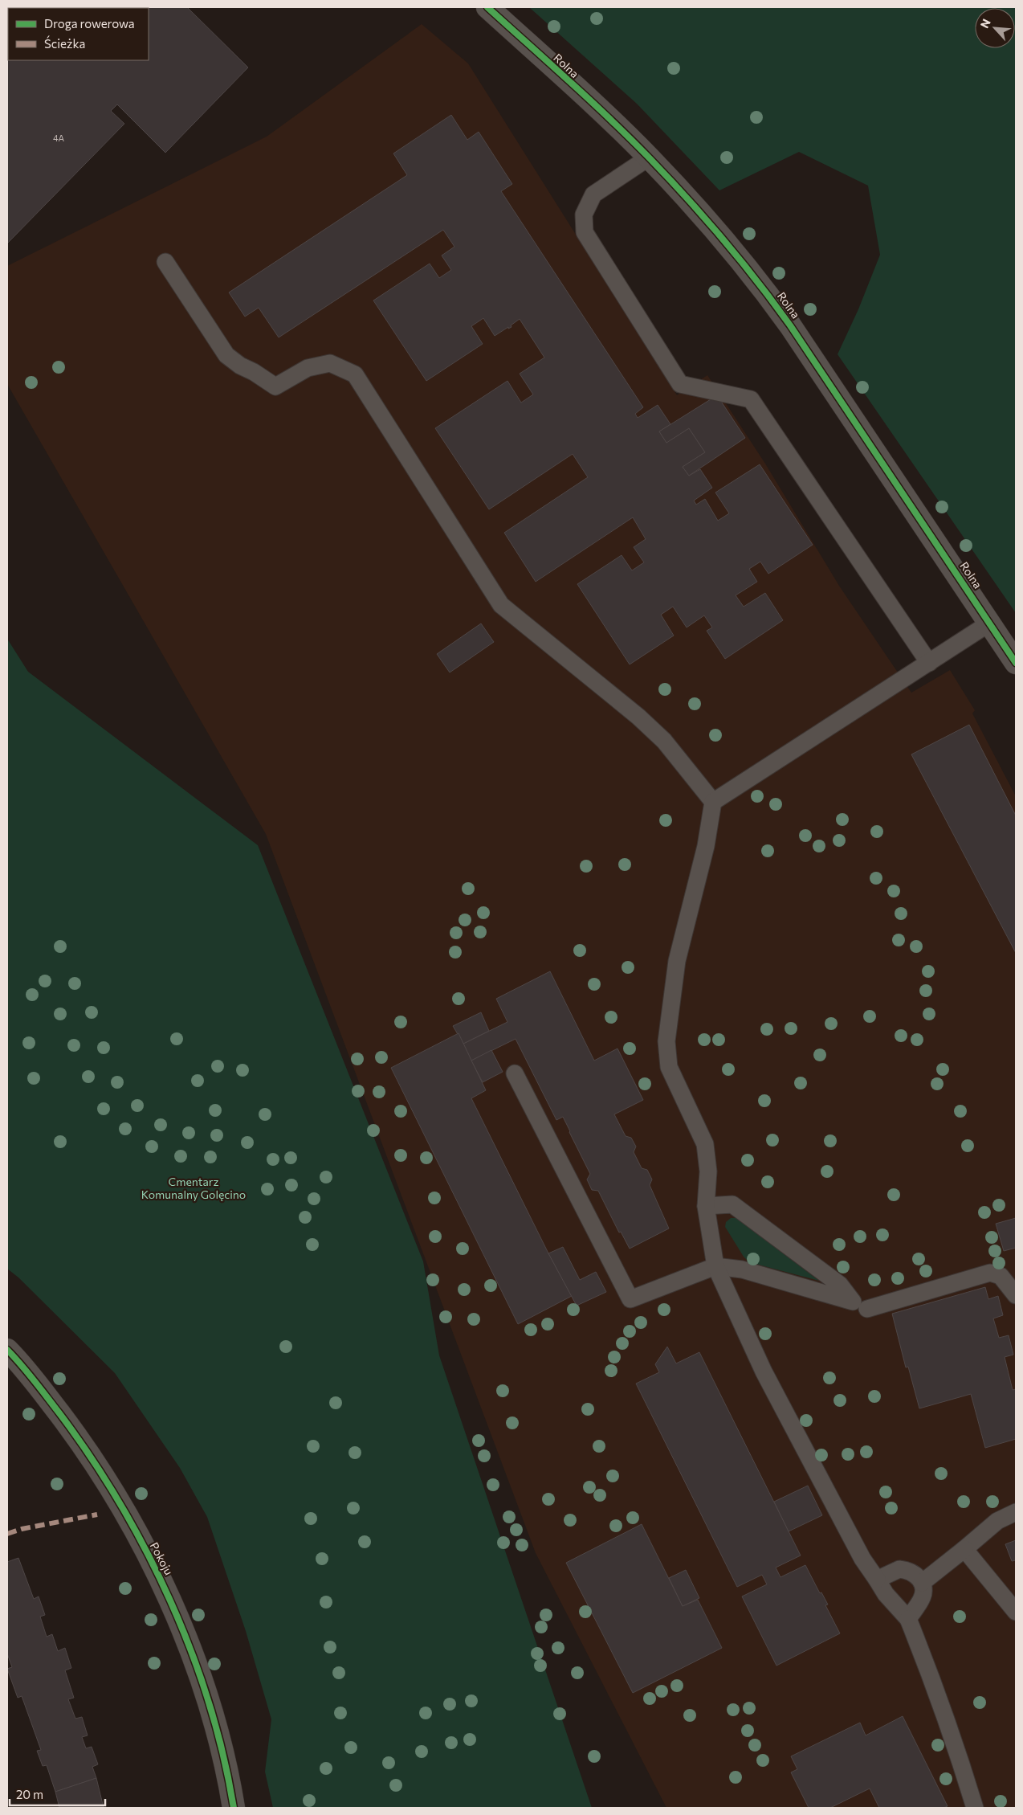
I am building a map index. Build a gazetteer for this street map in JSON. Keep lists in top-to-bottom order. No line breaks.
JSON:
{"streets":{"street":["Rolna","Pokoju"]},"parks":["Cmentarz Komunalny Golęcino"],"house_numbers":["4A"],"legend":["Droga rowerowa","Ścieżka"],"scale_bar":"20 m","north":"top left"}
